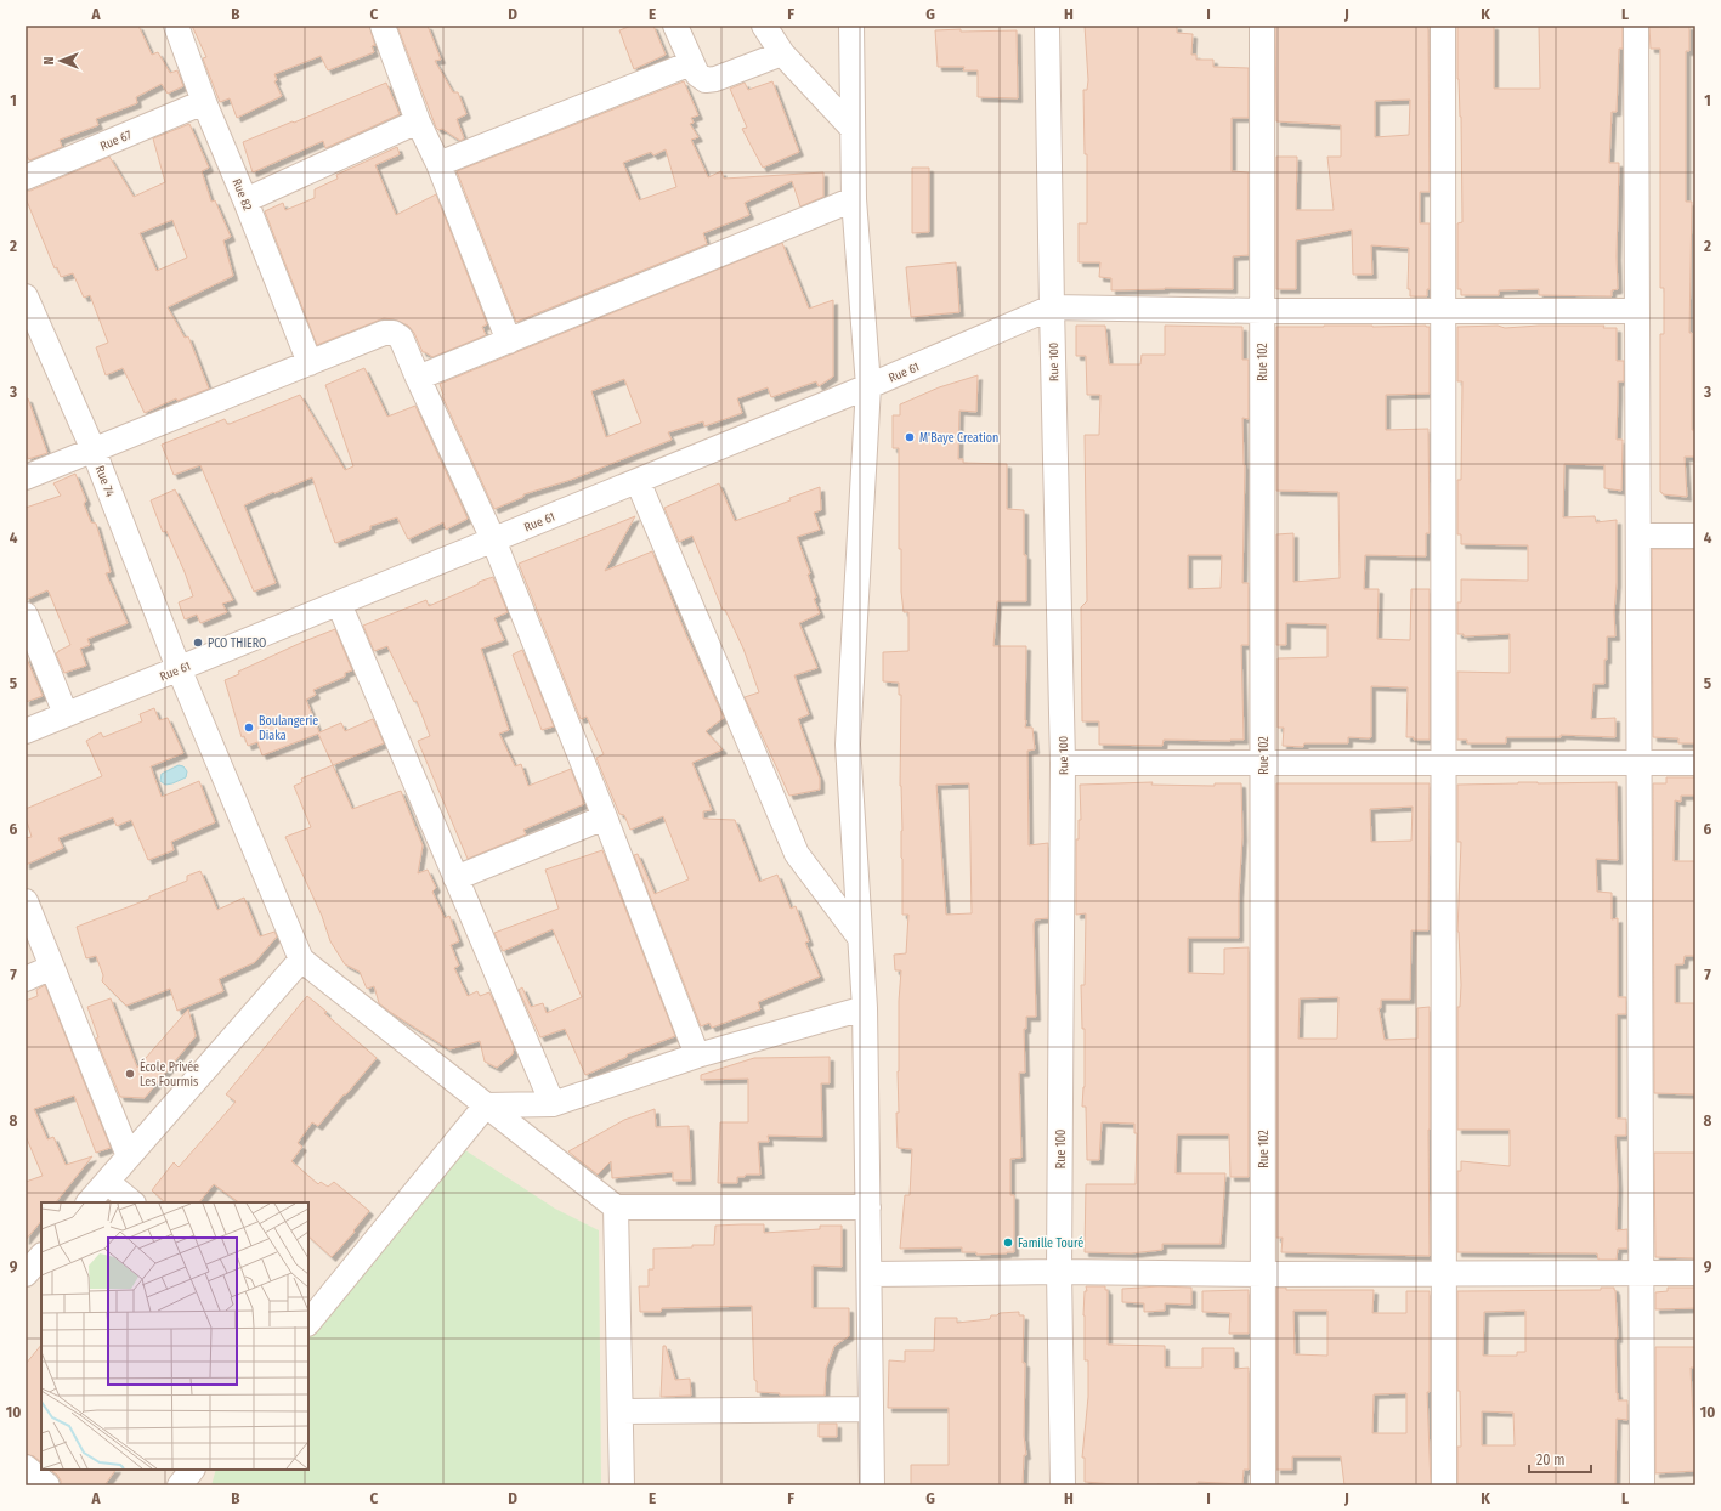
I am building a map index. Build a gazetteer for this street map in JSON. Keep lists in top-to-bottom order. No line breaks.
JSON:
{"streets":{"street":["Rue 67","Rue 82","Rue 100","Rue 102","Rue 61","Rue 74"]},"crossings":[["Rue 67","Rue 82"],["Rue 100","Rue 61"],["Rue 61","Rue 74"]],"places":["M'Baye Creation","PCO THIERO","Boulangerie Diaka","École Privée Les Fourmis","Famille Touré"],"scale_bar":"20 m","north":"left","grid":{"columns":["A","B","C","D","E","F","G","H","I","J","K","L"],"rows":["1","2","3","4","5","6","7","8","9","10"]}}
